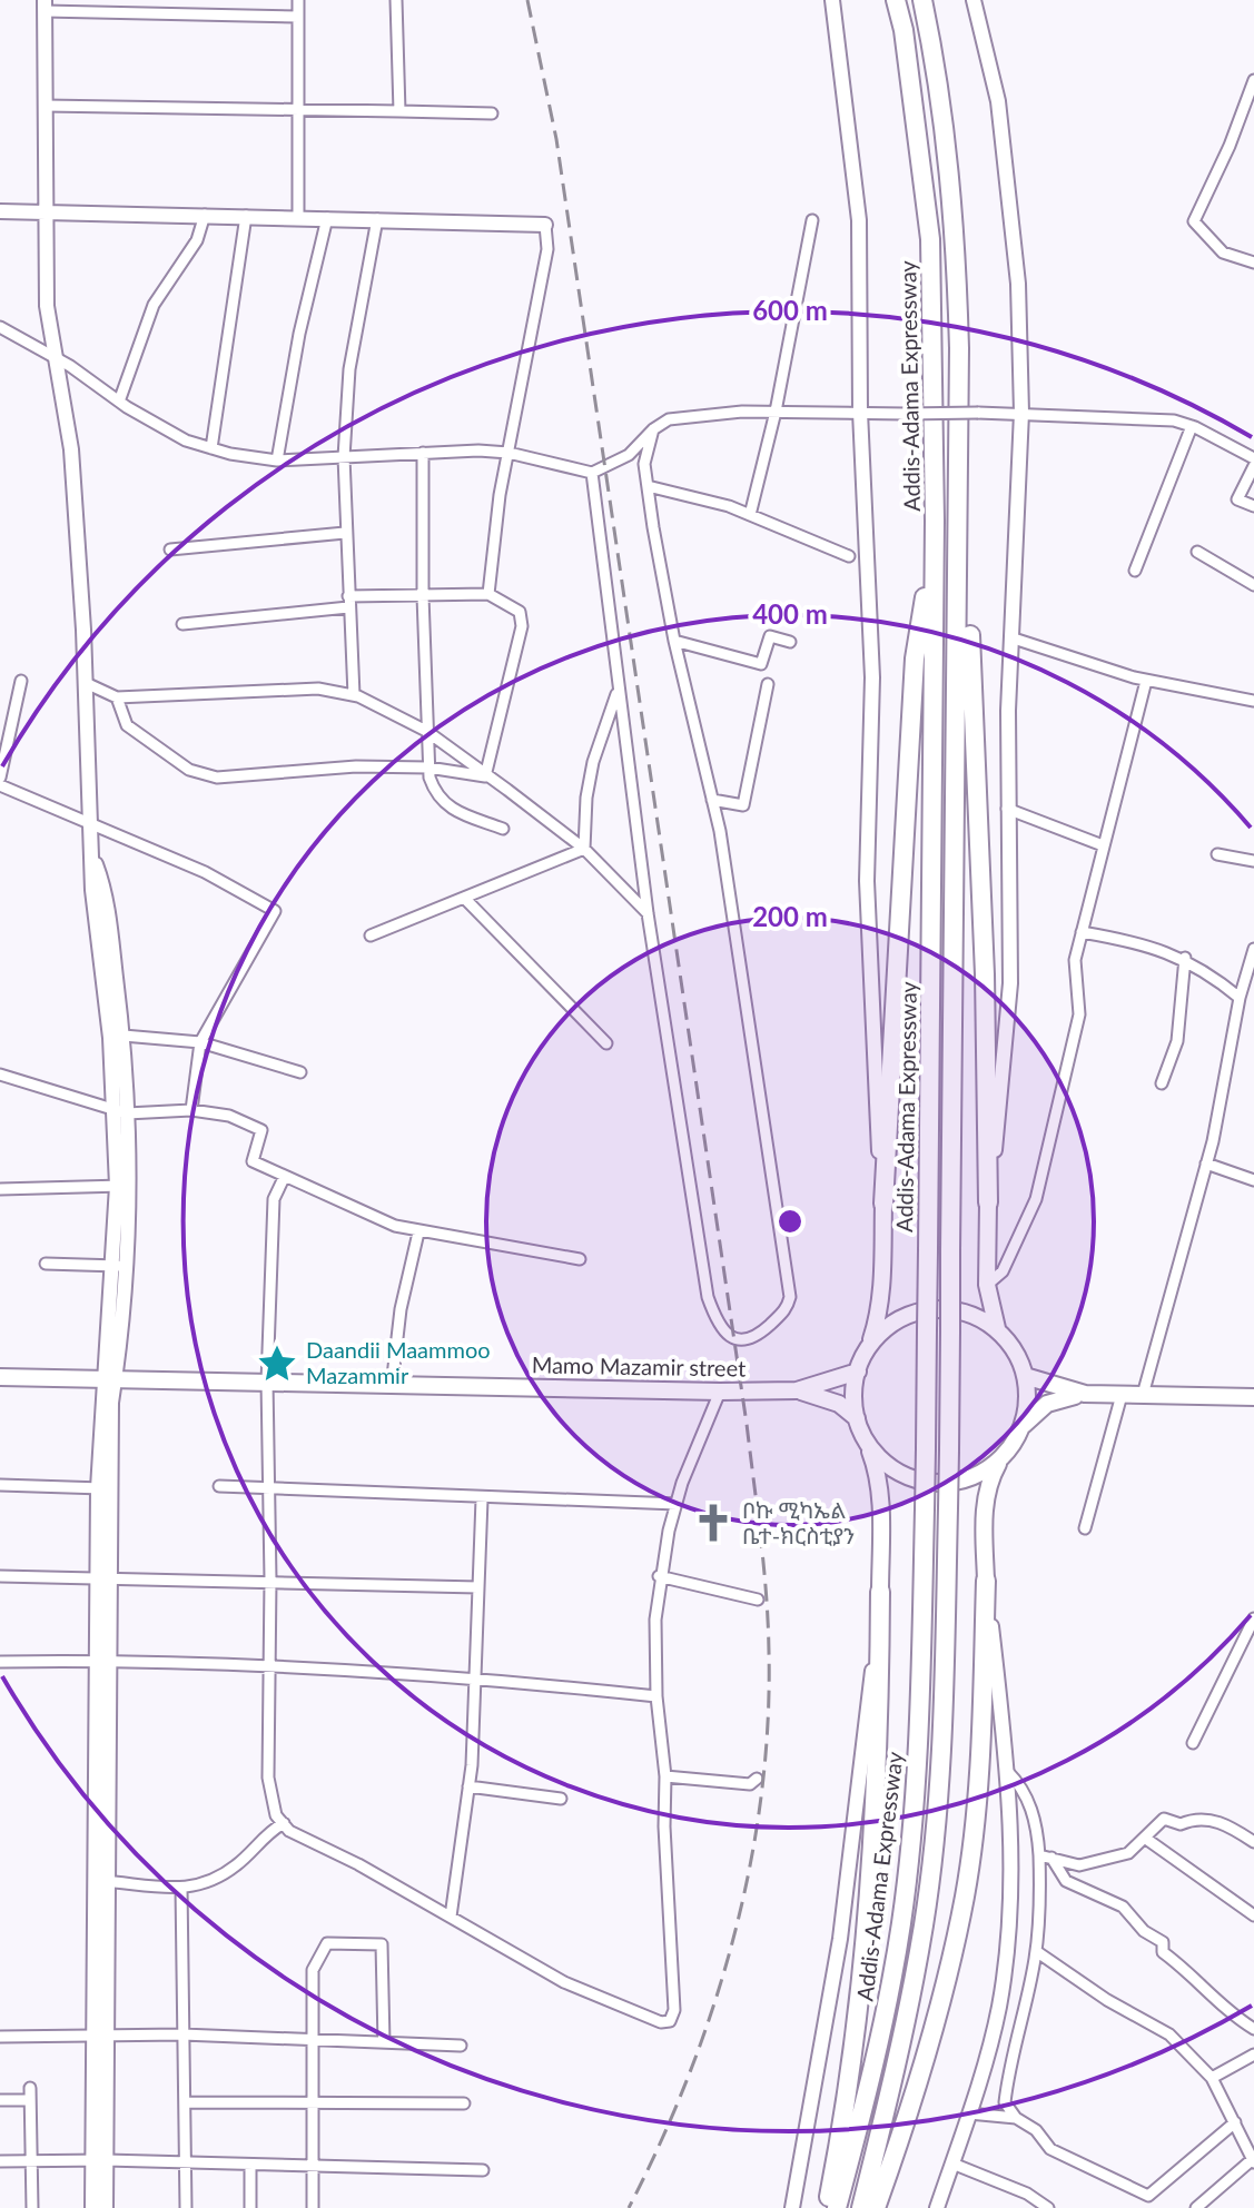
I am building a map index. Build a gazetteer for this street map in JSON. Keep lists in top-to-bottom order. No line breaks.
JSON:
{"streets":{"highway":["Addis-Adama Expressway"],"main road":["Mamo Mazamir street"]},"places":{"place":["Daandii Maammoo Mazammir"],"church":["ቦኩ ሚካኤል ቤተ-ክርስቲያን"]},"rings":["600 m","400 m","200 m"]}
